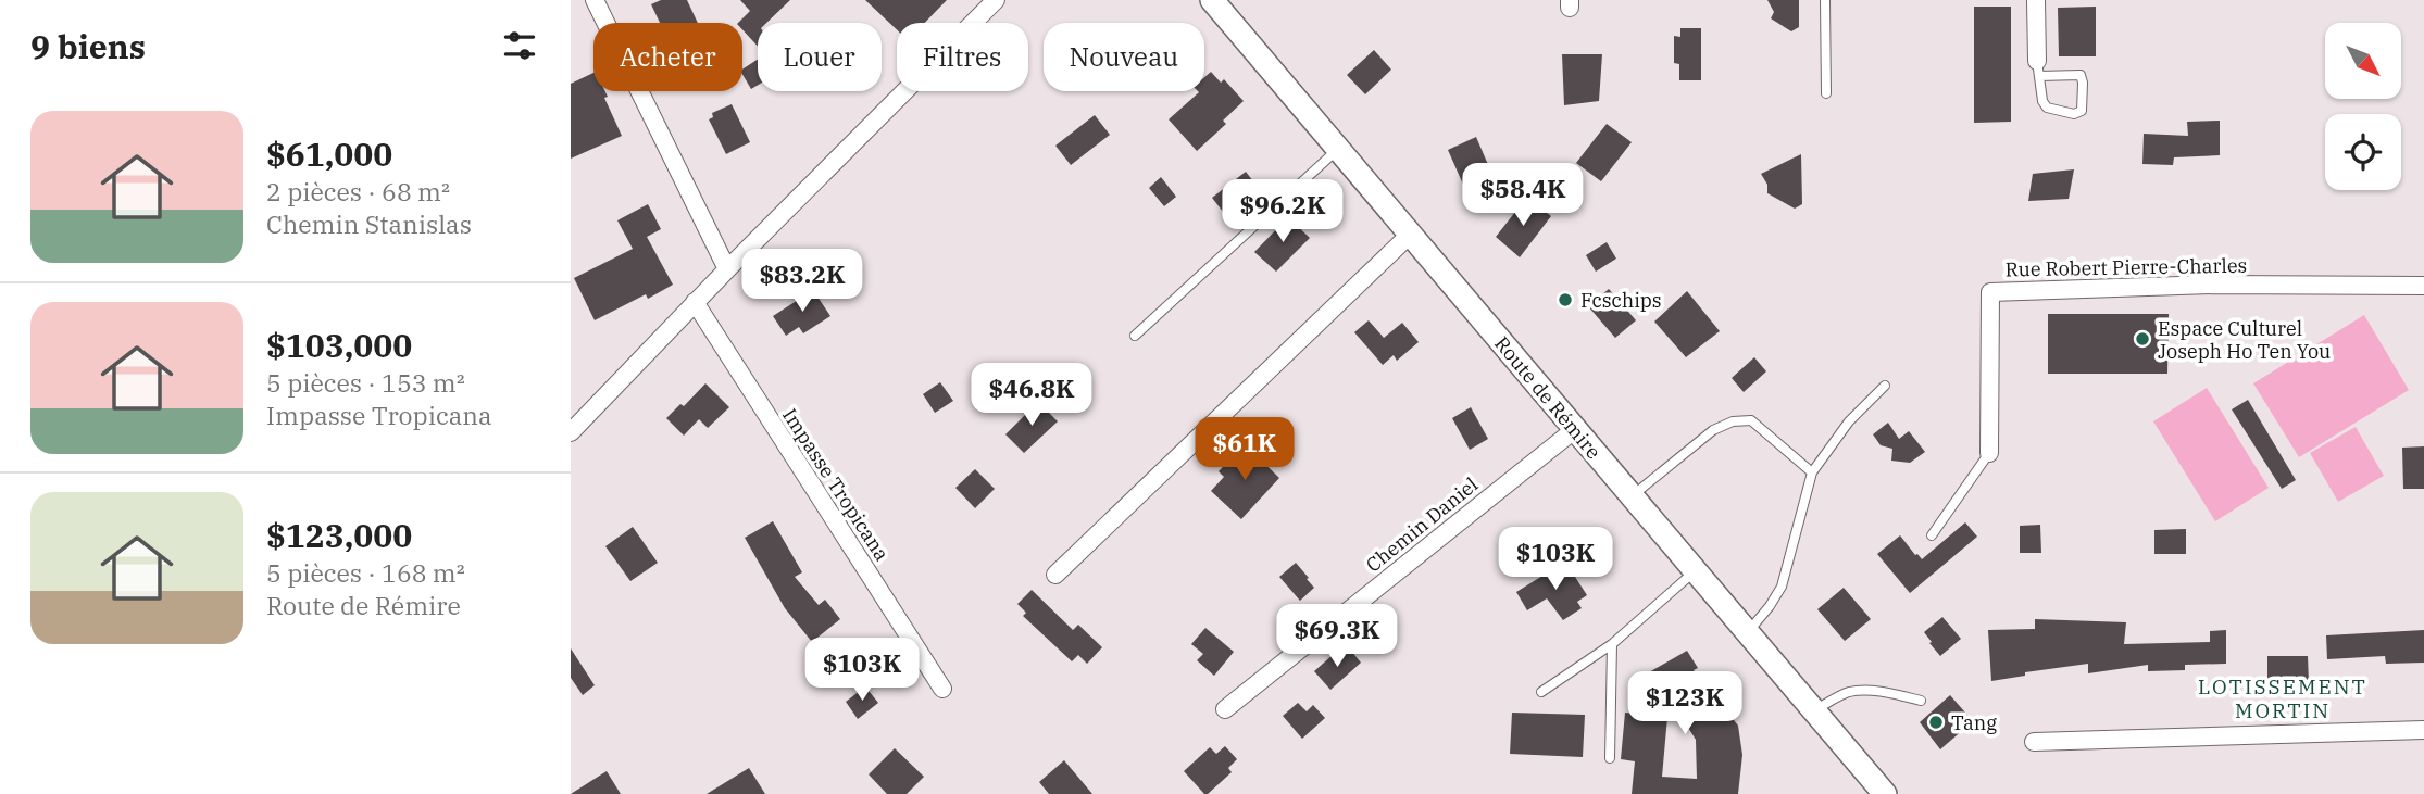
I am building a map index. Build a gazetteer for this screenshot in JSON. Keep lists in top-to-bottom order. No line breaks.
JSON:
{"streets":{"main road":["Route de Rémire"],"street":["Rue Robert Pierre-Charles","Impasse Tropicana","Chemin Daniel"]},"crossings":[["Route de Rémire","Chemin Daniel"]],"districts":["LOTISSEMENT MORTIN"],"places":["Fcschips","Espace Culturel Joseph Ho Ten You","Tang"],"north":"bottom right","page":{"heading":"9 biens","chip":["Acheter","Louer","Filtres","Nouveau"],"list":[{"name":"$61,000","note":"2 pièces · 68 m² · Chemin Stanislas"},{"name":"$103,000","note":"5 pièces · 153 m² · Impasse Tropicana"},{"name":"$123,000","note":"5 pièces · 168 m² · Route de Rémire"}],"price":["$58.4K","$96.2K","$83.2K","$46.8K","$61K","$103K","$69.3K","$103K","$123K"]}}
